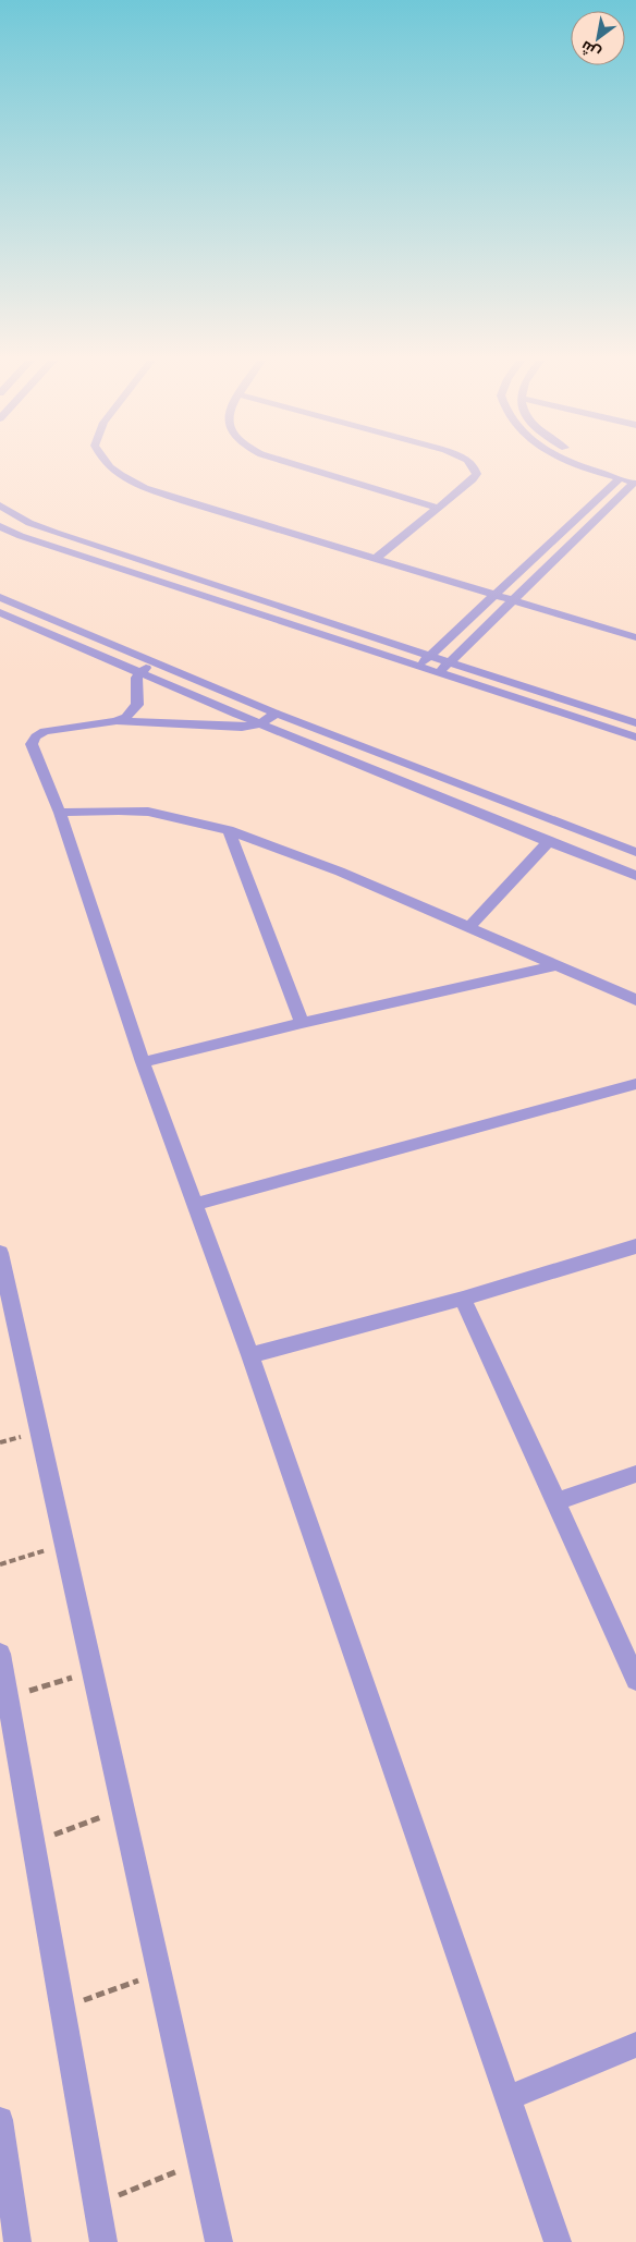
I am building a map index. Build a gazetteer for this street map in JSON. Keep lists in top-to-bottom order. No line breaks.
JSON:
{"north":"bottom left"}
